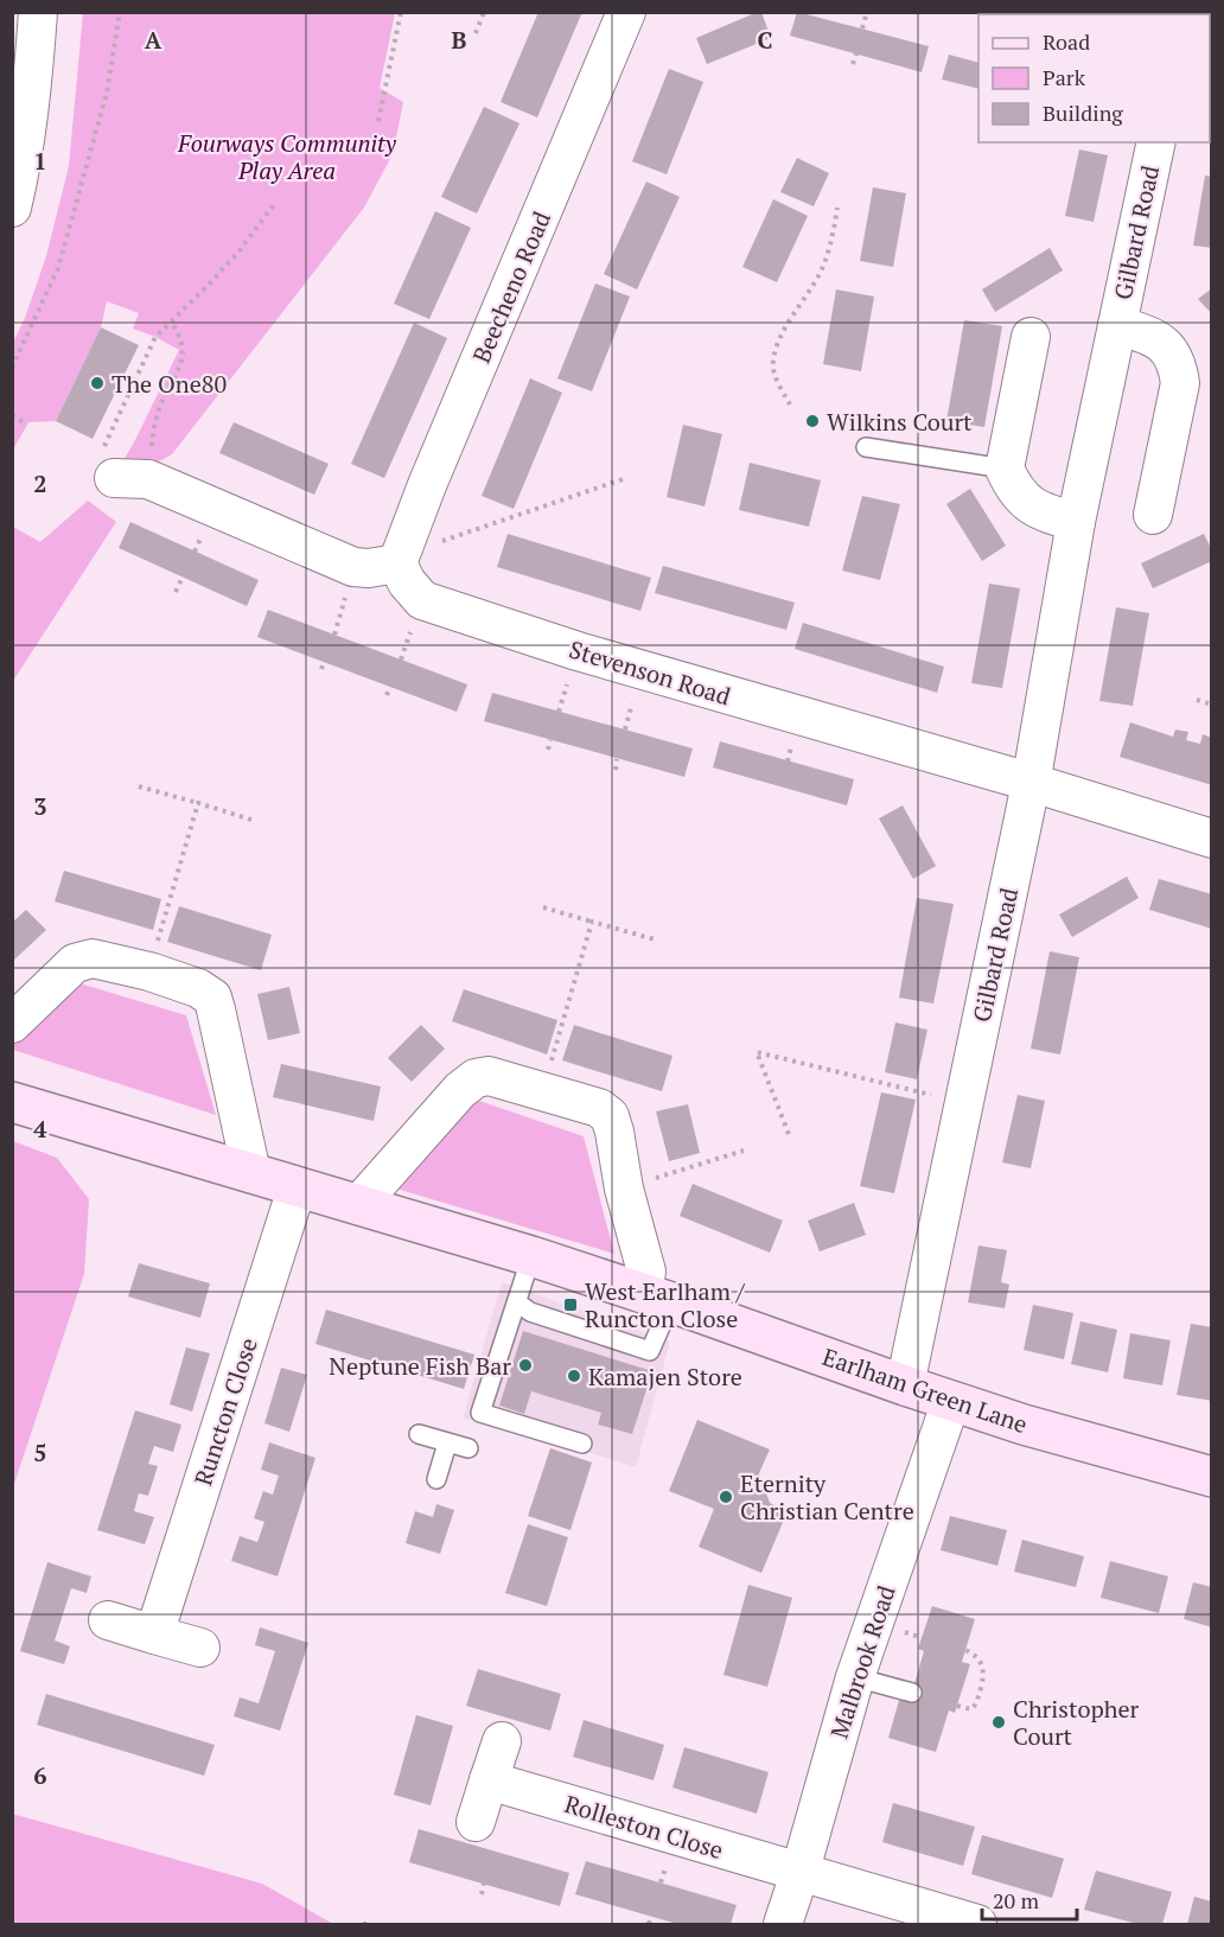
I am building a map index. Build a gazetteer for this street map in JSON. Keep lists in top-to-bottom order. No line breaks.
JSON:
{"streets":{"street":["Gilbard Road","Beecheno Road","Stevenson Road","Earlham Green Lane","Runcton Close","Malbrook Road","Rolleston Close"]},"crossings":[["Gilbard Road","Stevenson Road"],["Gilbard Road","Earlham Green Lane"],["Beecheno Road","Stevenson Road"],["Earlham Green Lane","Runcton Close"],["Earlham Green Lane","Malbrook Road"],["Malbrook Road","Rolleston Close"]],"parks":["Fourways Community Play Area"],"places":{"other":["The One80","Wilkins Court","Neptune Fish Bar","Kamajen Store","Eternity Christian Centre","Christopher Court"],"transit":["West Earlham / Runcton Close"]},"legend":["Road","Park","Building"],"scale_bar":"20 m","grid":{"columns":["A","B","C"],"rows":["1","2","3","4","5","6"]}}
